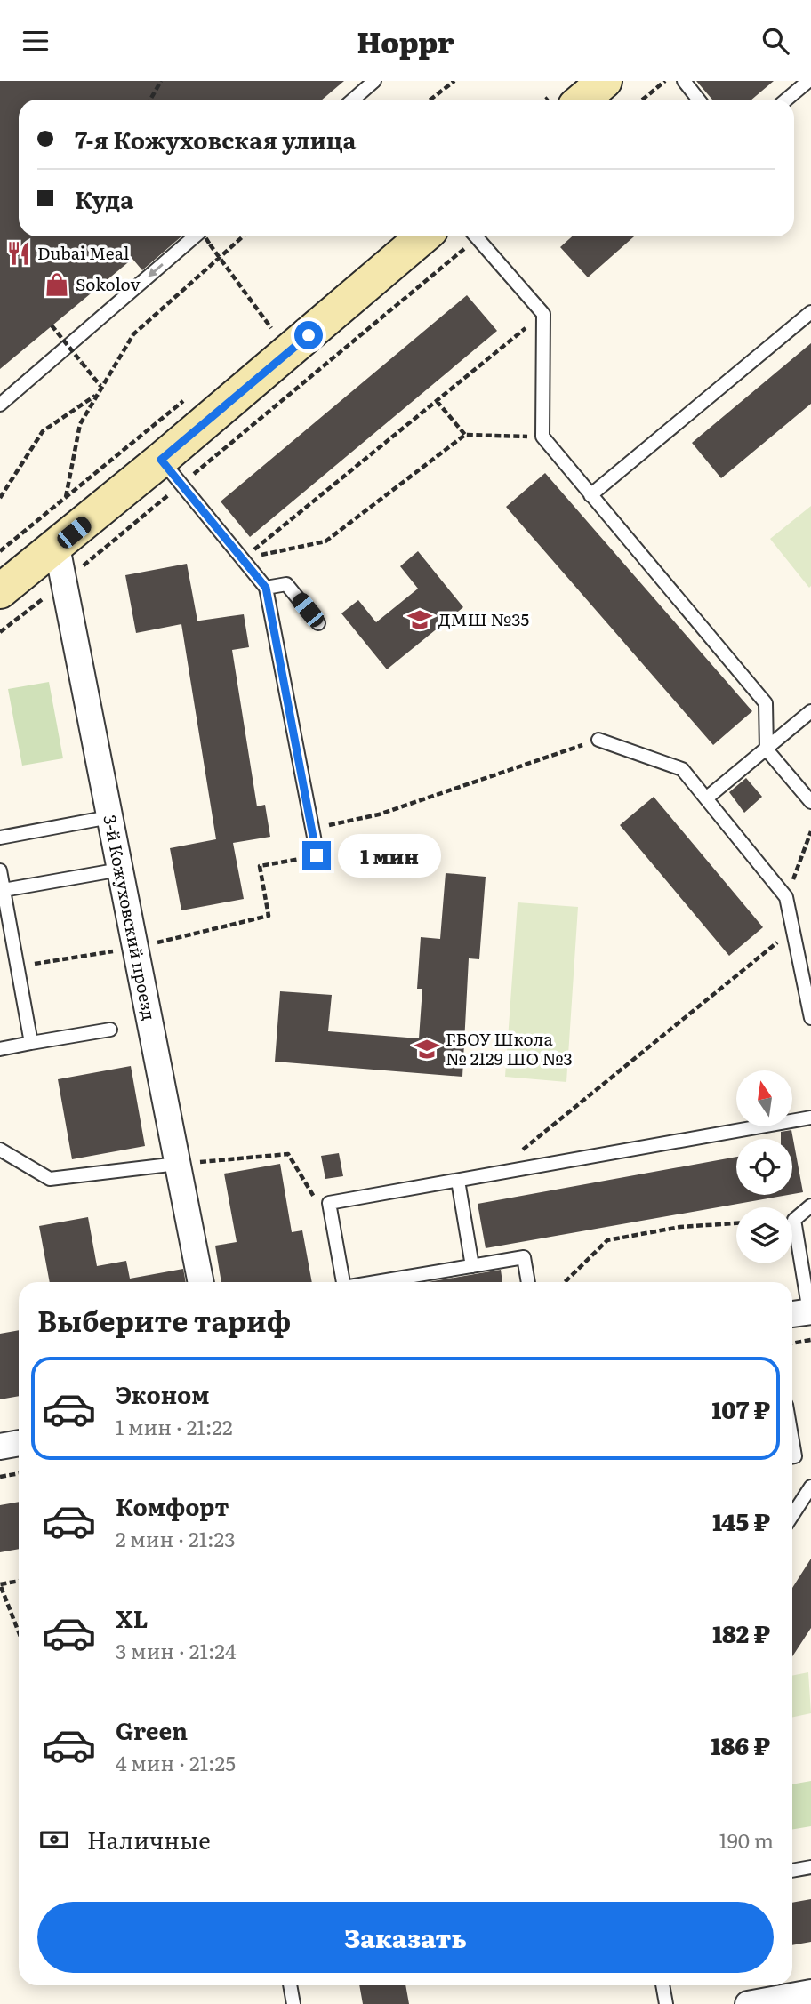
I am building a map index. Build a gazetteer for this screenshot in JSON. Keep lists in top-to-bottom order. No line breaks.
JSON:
{"streets":{"street":["3-й Кожуховский проезд"]},"places":{"restaurant":["Dubai Meal"],"shop":["Sokolov"],"school or university":["ДМШ №35","ГБОУ Школа № 2129 ШО №3"]},"north":"top","page":{"header":"Hoppr","banner":["7-я Кожуховская улица","Куда"],"bubble":"1 мин","heading":"Выберите тариф","list":[{"name":"Эконом","note":"1 мин · 21:22","value":"107 ₽"},{"name":"Комфорт","note":"2 мин · 21:23","value":"145 ₽"},{"name":"XL","note":"3 мин · 21:24","value":"182 ₽"},{"name":"Green","note":"4 мин · 21:25","value":"186 ₽"}],"pay":["Наличные","190 m"],"buttons":"Заказать"}}
